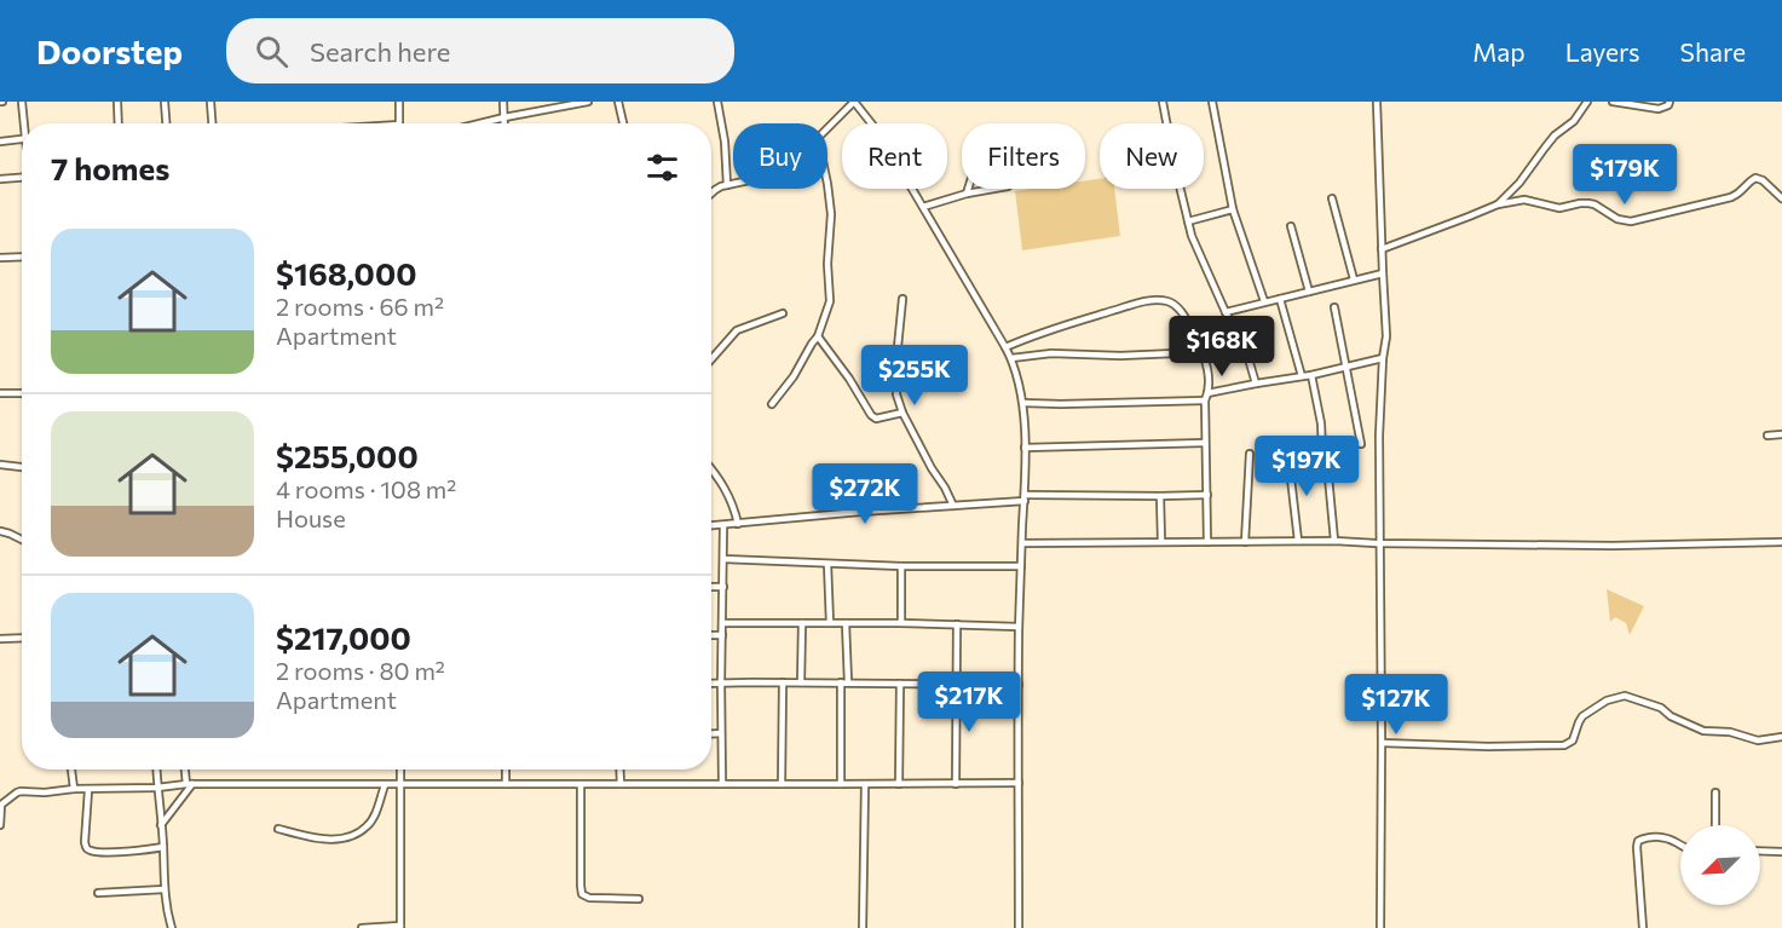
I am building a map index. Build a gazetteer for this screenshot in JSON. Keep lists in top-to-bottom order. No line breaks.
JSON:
{"north":"bottom left","page":{"header":"Doorstep","search":"Search here","nav":["Map","Layers","Share"],"chip":["Buy","Rent","Filters","New"],"heading":"7 homes","price":["$179K","$168K","$255K","$197K","$272K","$217K","$127K"],"list":[{"name":"$168,000","note":"2 rooms · 66 m² · Apartment"},{"name":"$255,000","note":"4 rooms · 108 m² · House"},{"name":"$217,000","note":"2 rooms · 80 m² · Apartment"}]}}
